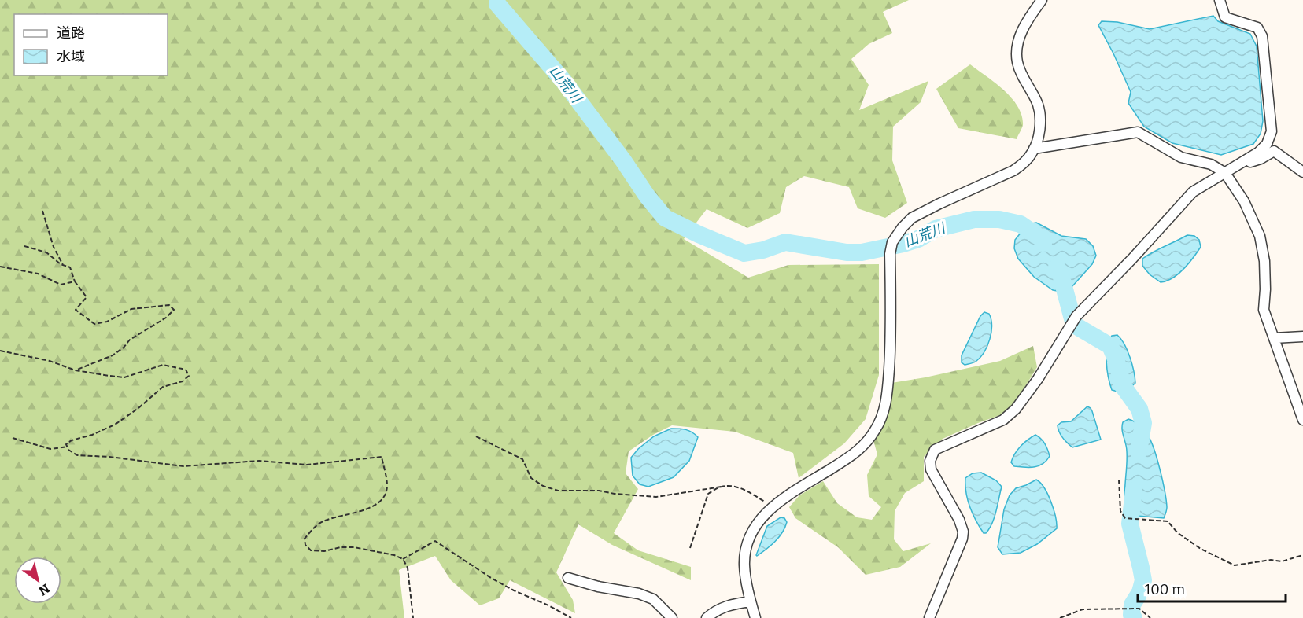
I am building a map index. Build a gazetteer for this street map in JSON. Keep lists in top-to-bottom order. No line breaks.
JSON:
{"water":["山荒川"],"legend":["道路","水域"],"scale_bar":"100 m","north":"bottom right"}
